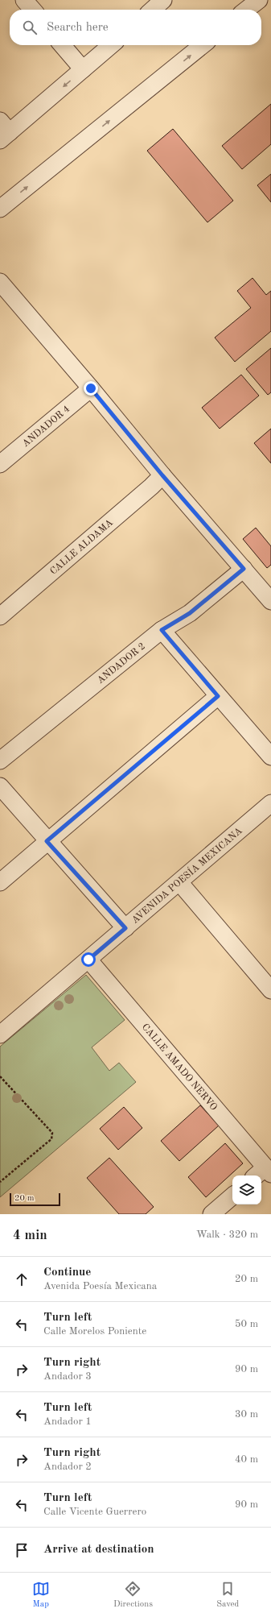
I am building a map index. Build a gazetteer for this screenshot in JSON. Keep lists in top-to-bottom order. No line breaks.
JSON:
{"streets":{"street":["ANDADOR 4","CALLE ALDAMA","ANDADOR 2","AVENIDA POESÍA MEXICANA","CALLE AMADO NERVO"]},"crossings":[["AVENIDA POESÍA MEXICANA","CALLE AMADO NERVO"]],"scale_bar":"20 m","page":{"search":"Search here","scale":"20 m","heading":["4 min","Walk · 320 m"],"list":[["Continue","Avenida Poesía Mexicana","20 m"],["Turn left","Calle Morelos Poniente","50 m"],["Turn right","Andador 3","90 m"],["Turn left","Andador 1","30 m"],["Turn right","Andador 2","40 m"],["Turn left","Calle Vicente Guerrero","90 m"],"Arrive at destination"],"nav":["Map","Directions","Saved"]}}
